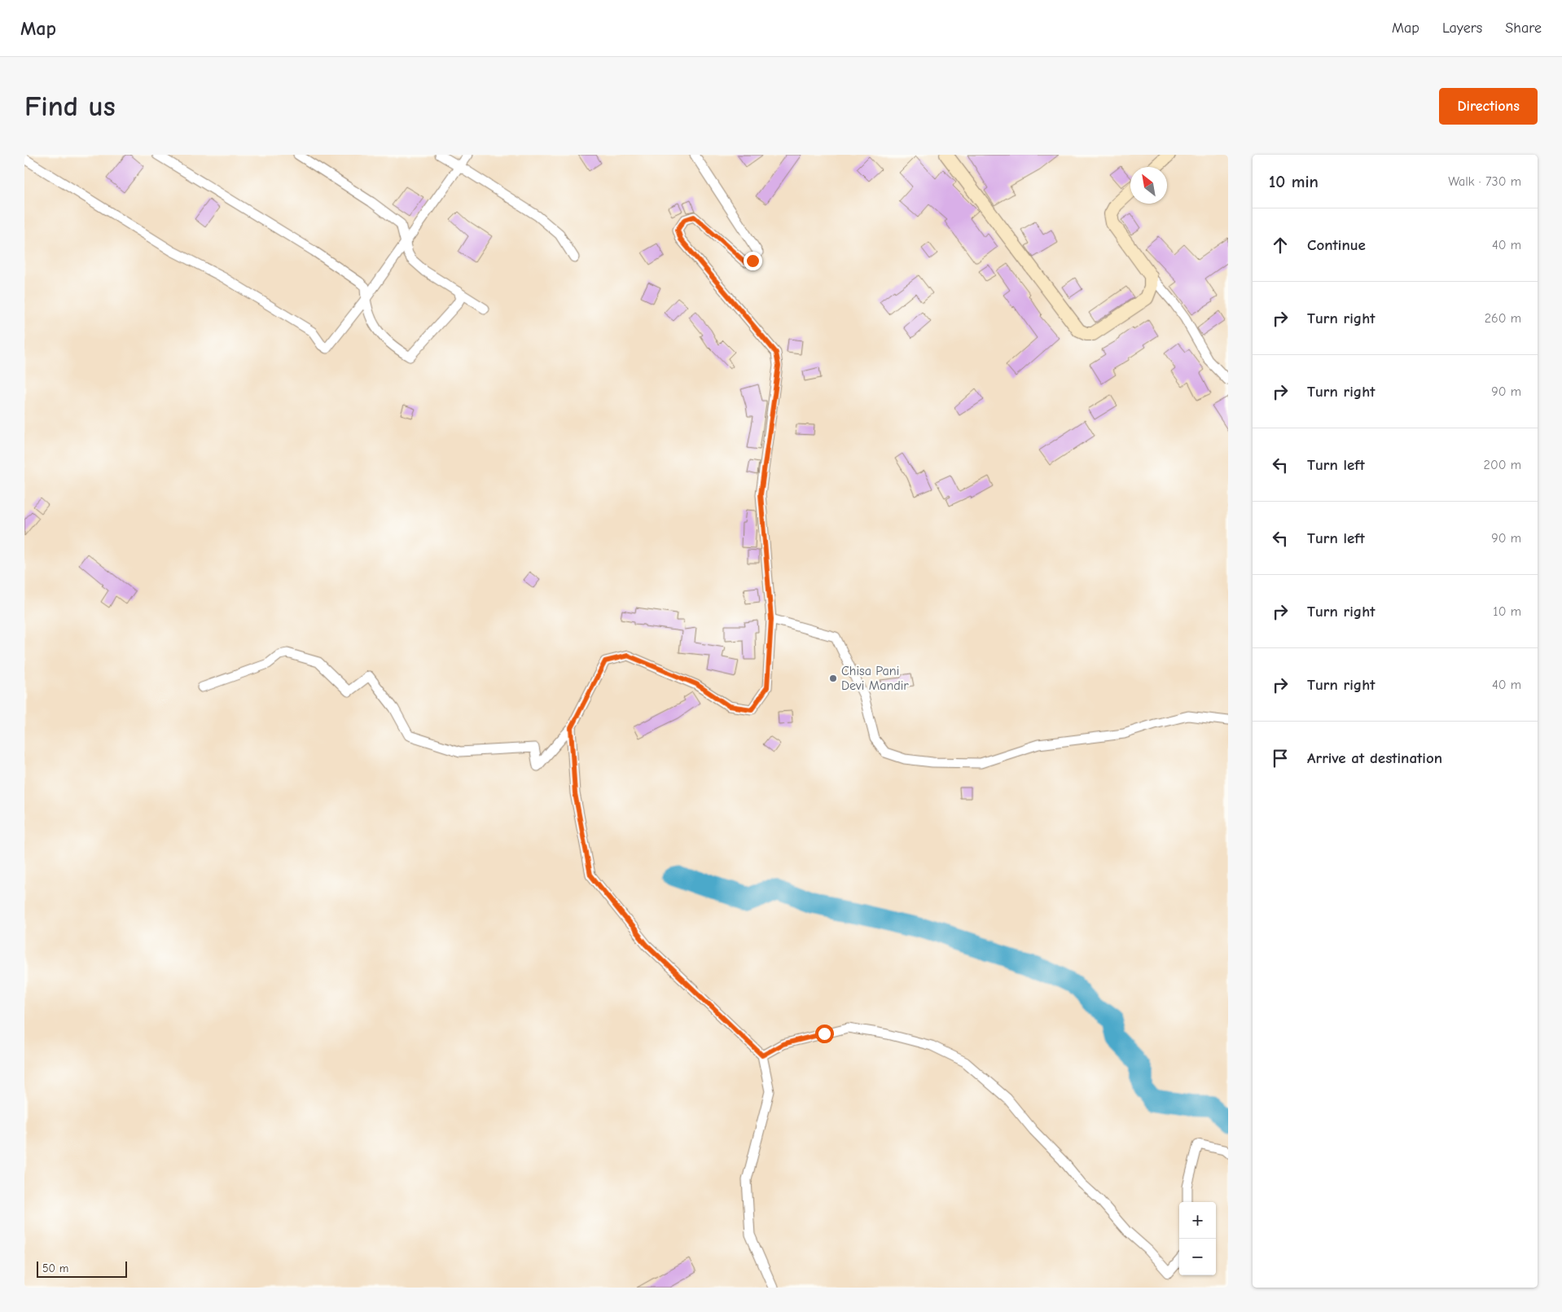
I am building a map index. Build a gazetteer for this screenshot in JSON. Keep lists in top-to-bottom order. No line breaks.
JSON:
{"places":["Chisa Pani Devi Mandir"],"scale_bar":"50 m","north":"top left","page":{"header":"Map","nav":["Map","Layers","Share"],"buttons":"Directions","title":"Find us","heading":["10 min","Walk · 730 m"],"list":[["Continue","40 m"],["Turn right","260 m"],["Turn right","90 m"],["Turn left","200 m"],["Turn left","90 m"],["Turn right","10 m"],["Turn right","40 m"],"Arrive at destination"],"map_buttons":["+","−"],"scale":"50 m"}}
